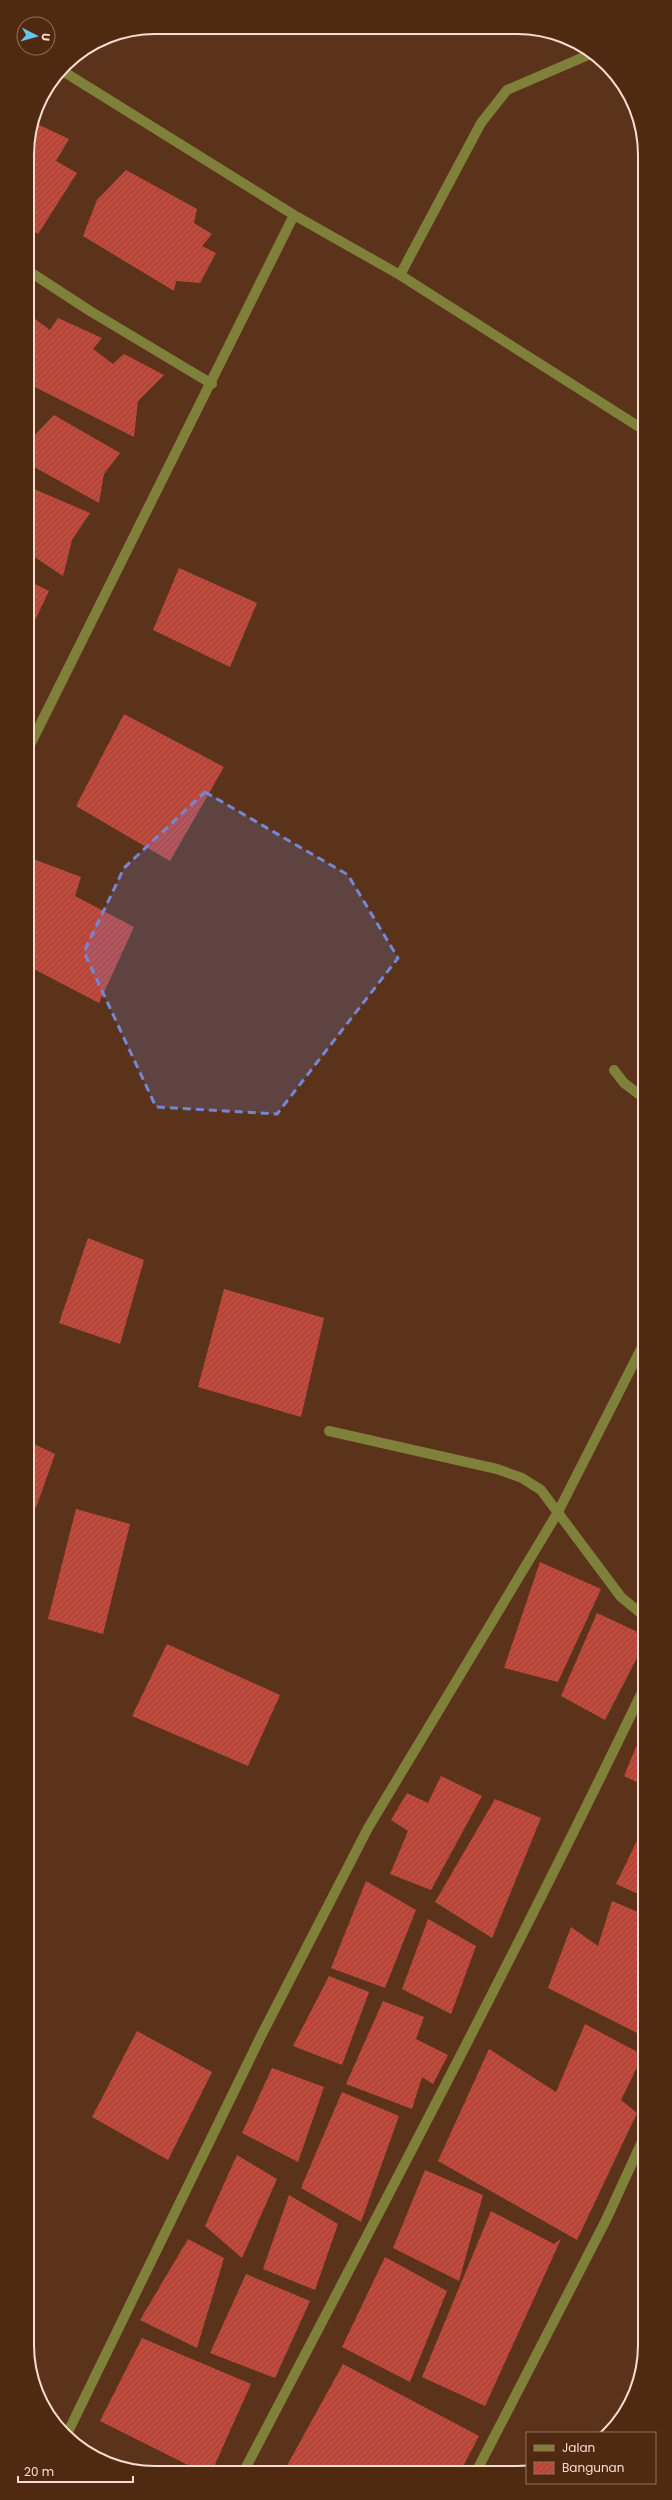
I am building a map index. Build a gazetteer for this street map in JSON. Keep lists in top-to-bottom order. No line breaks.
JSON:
{"legend":["Jalan","Bangunan"],"scale_bar":"20 m","north":"right"}
